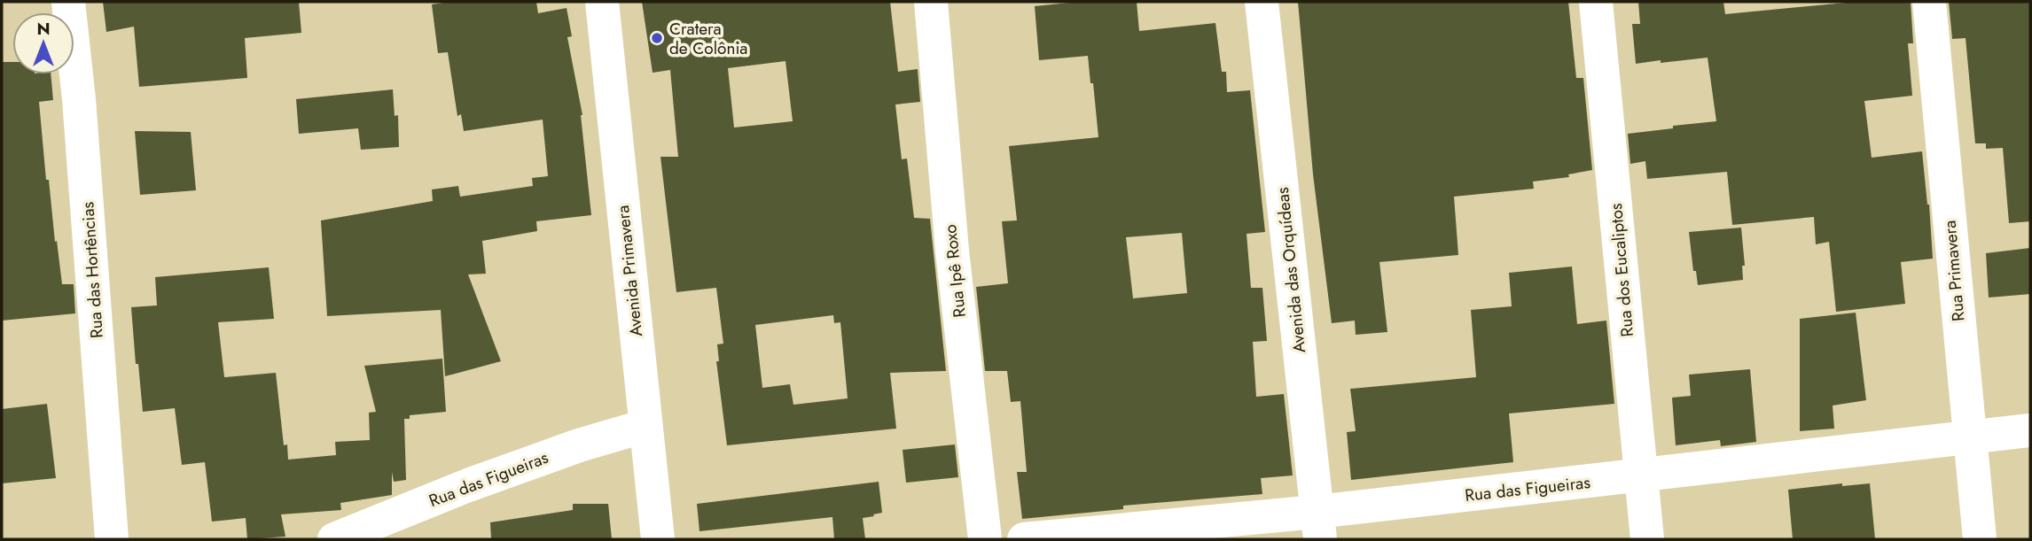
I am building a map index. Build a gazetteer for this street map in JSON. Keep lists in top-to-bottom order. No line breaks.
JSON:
{"streets":{"street":["Rua das Hortências","Avenida das Orquídeas","Rua dos Eucaliptos","Avenida Primavera","Rua Ipê Roxo","Rua Primavera","Rua das Figueiras"]},"crossings":[["Avenida das Orquídeas","Rua das Figueiras"],["Rua dos Eucaliptos","Rua das Figueiras"],["Avenida Primavera","Rua das Figueiras"],["Rua Primavera","Rua das Figueiras"]],"places":["Cratera de Colônia"],"north":"top"}
